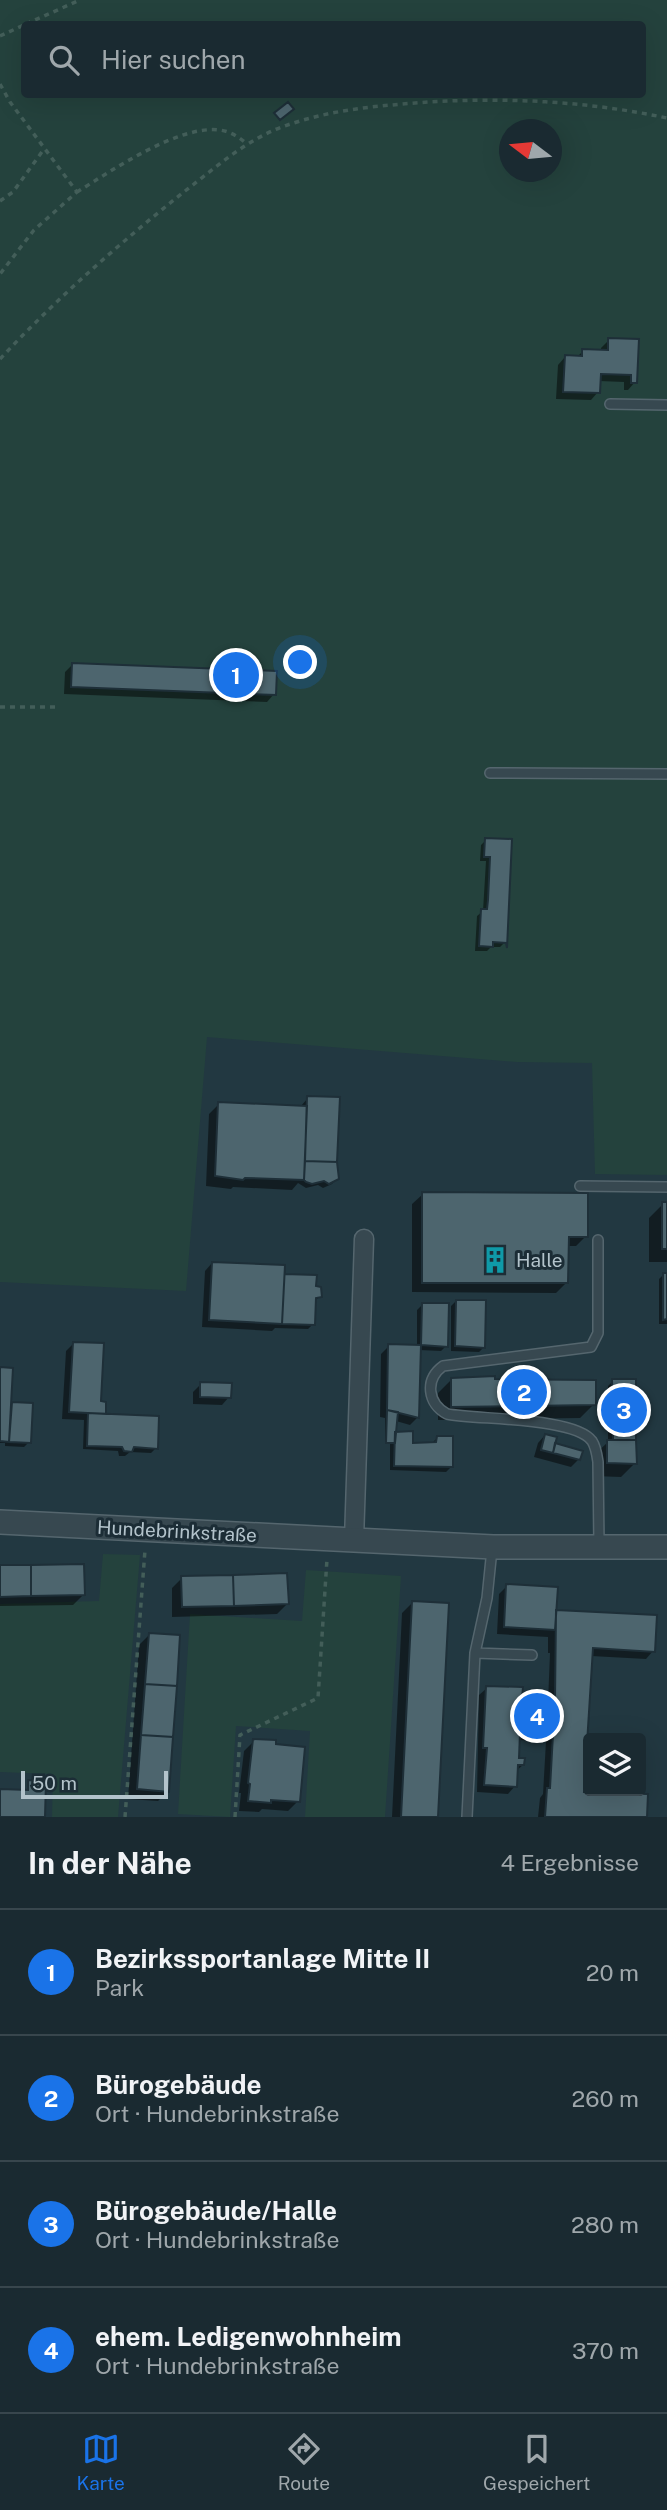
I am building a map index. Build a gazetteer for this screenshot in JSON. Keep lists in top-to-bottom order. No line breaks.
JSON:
{"streets":{"street":["Hundebrinkstraße"]},"places":{"building":["Halle"]},"scale_bar":"50 m","north":"left","page":{"search":"Hier suchen","pins":["1","2","3","4"],"scale":"50 m","heading":["In der Nähe","4 Ergebnisse"],"list":[{"mark":"1","name":"Bezirkssportanlage Mitte II","note":"Park","value":"20 m"},{"mark":"2","name":"Bürogebäude","note":"Ort · Hundebrinkstraße","value":"260 m"},{"mark":"3","name":"Bürogebäude/Halle","note":"Ort · Hundebrinkstraße","value":"280 m"},{"mark":"4","name":"ehem. Ledigenwohnheim","note":"Ort · Hundebrinkstraße","value":"370 m"}],"nav":["Karte","Route","Gespeichert"]}}
